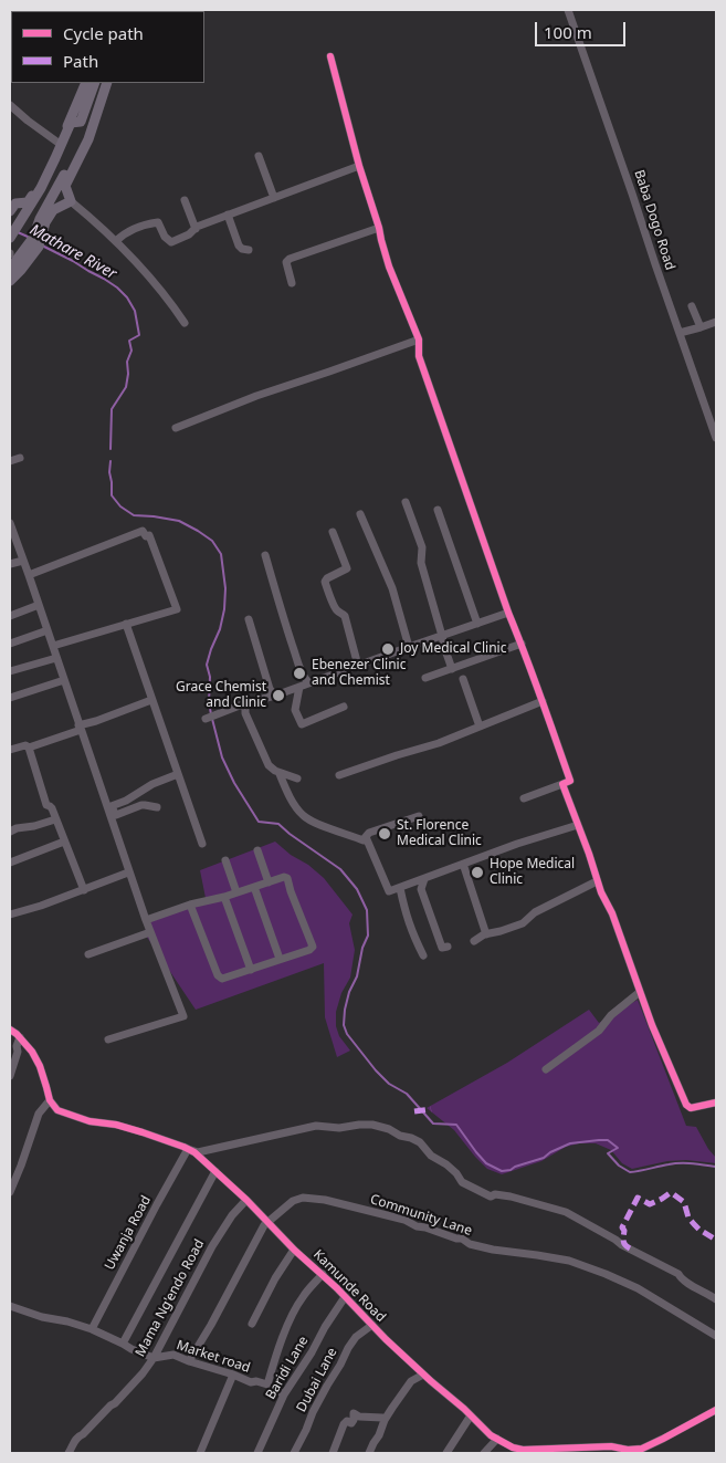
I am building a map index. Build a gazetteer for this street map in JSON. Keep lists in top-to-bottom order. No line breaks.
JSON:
{"streets":{"street":["Baba Dogo Road","Community Lane","Uwanja Road","Kamunde Road","Mama Ng'endo Road","Market road","Baridi Lane","Dubai Lane"]},"crossings":[["Community Lane","Kamunde Road"],["Community Lane","Market road"],["Uwanja Road","Kamunde Road"],["Uwanja Road","Market road"],["Kamunde Road","Mama Ng'endo Road"],["Kamunde Road","Baridi Lane"],["Kamunde Road","Dubai Lane"],["Mama Ng'endo Road","Market road"],["Market road","Baridi Lane"]],"water":["Mathare River"],"places":["Joy Medical Clinic","Ebenezer Clinic and Chemist","Grace Chemist and Clinic","St. Florence Medical Clinic","Hope Medical Clinic"],"legend":["Cycle path","Path"],"scale_bar":"100 m"}
